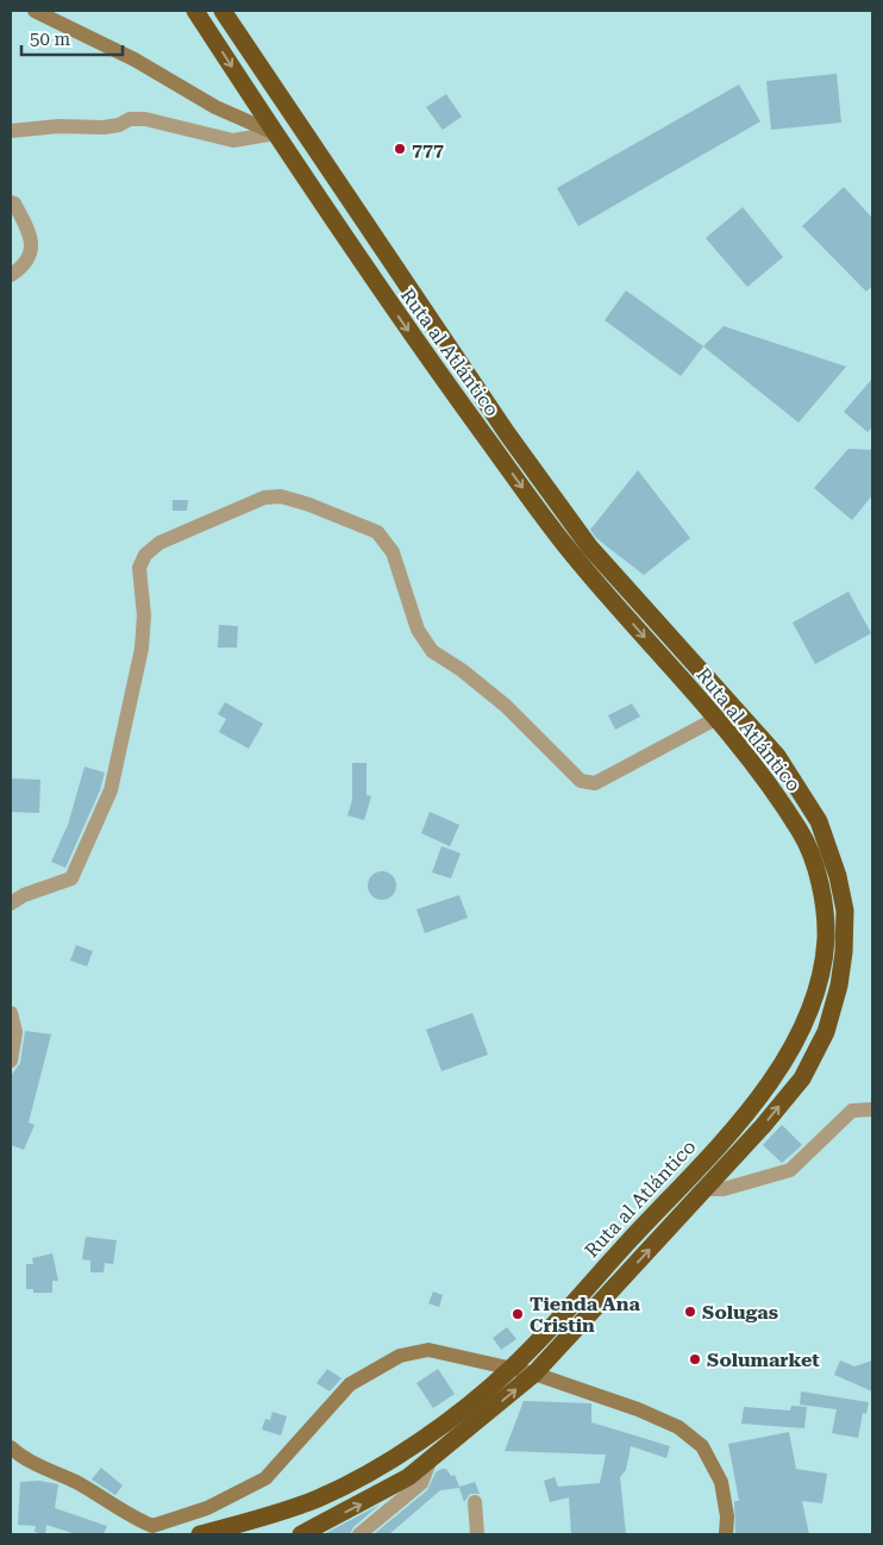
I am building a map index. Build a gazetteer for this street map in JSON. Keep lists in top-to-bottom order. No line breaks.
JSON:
{"streets":{"highway":["Ruta al Atlántico"]},"places":["777","Solugas","Tienda Ana Cristin","Solumarket"],"scale_bar":"50 m"}
